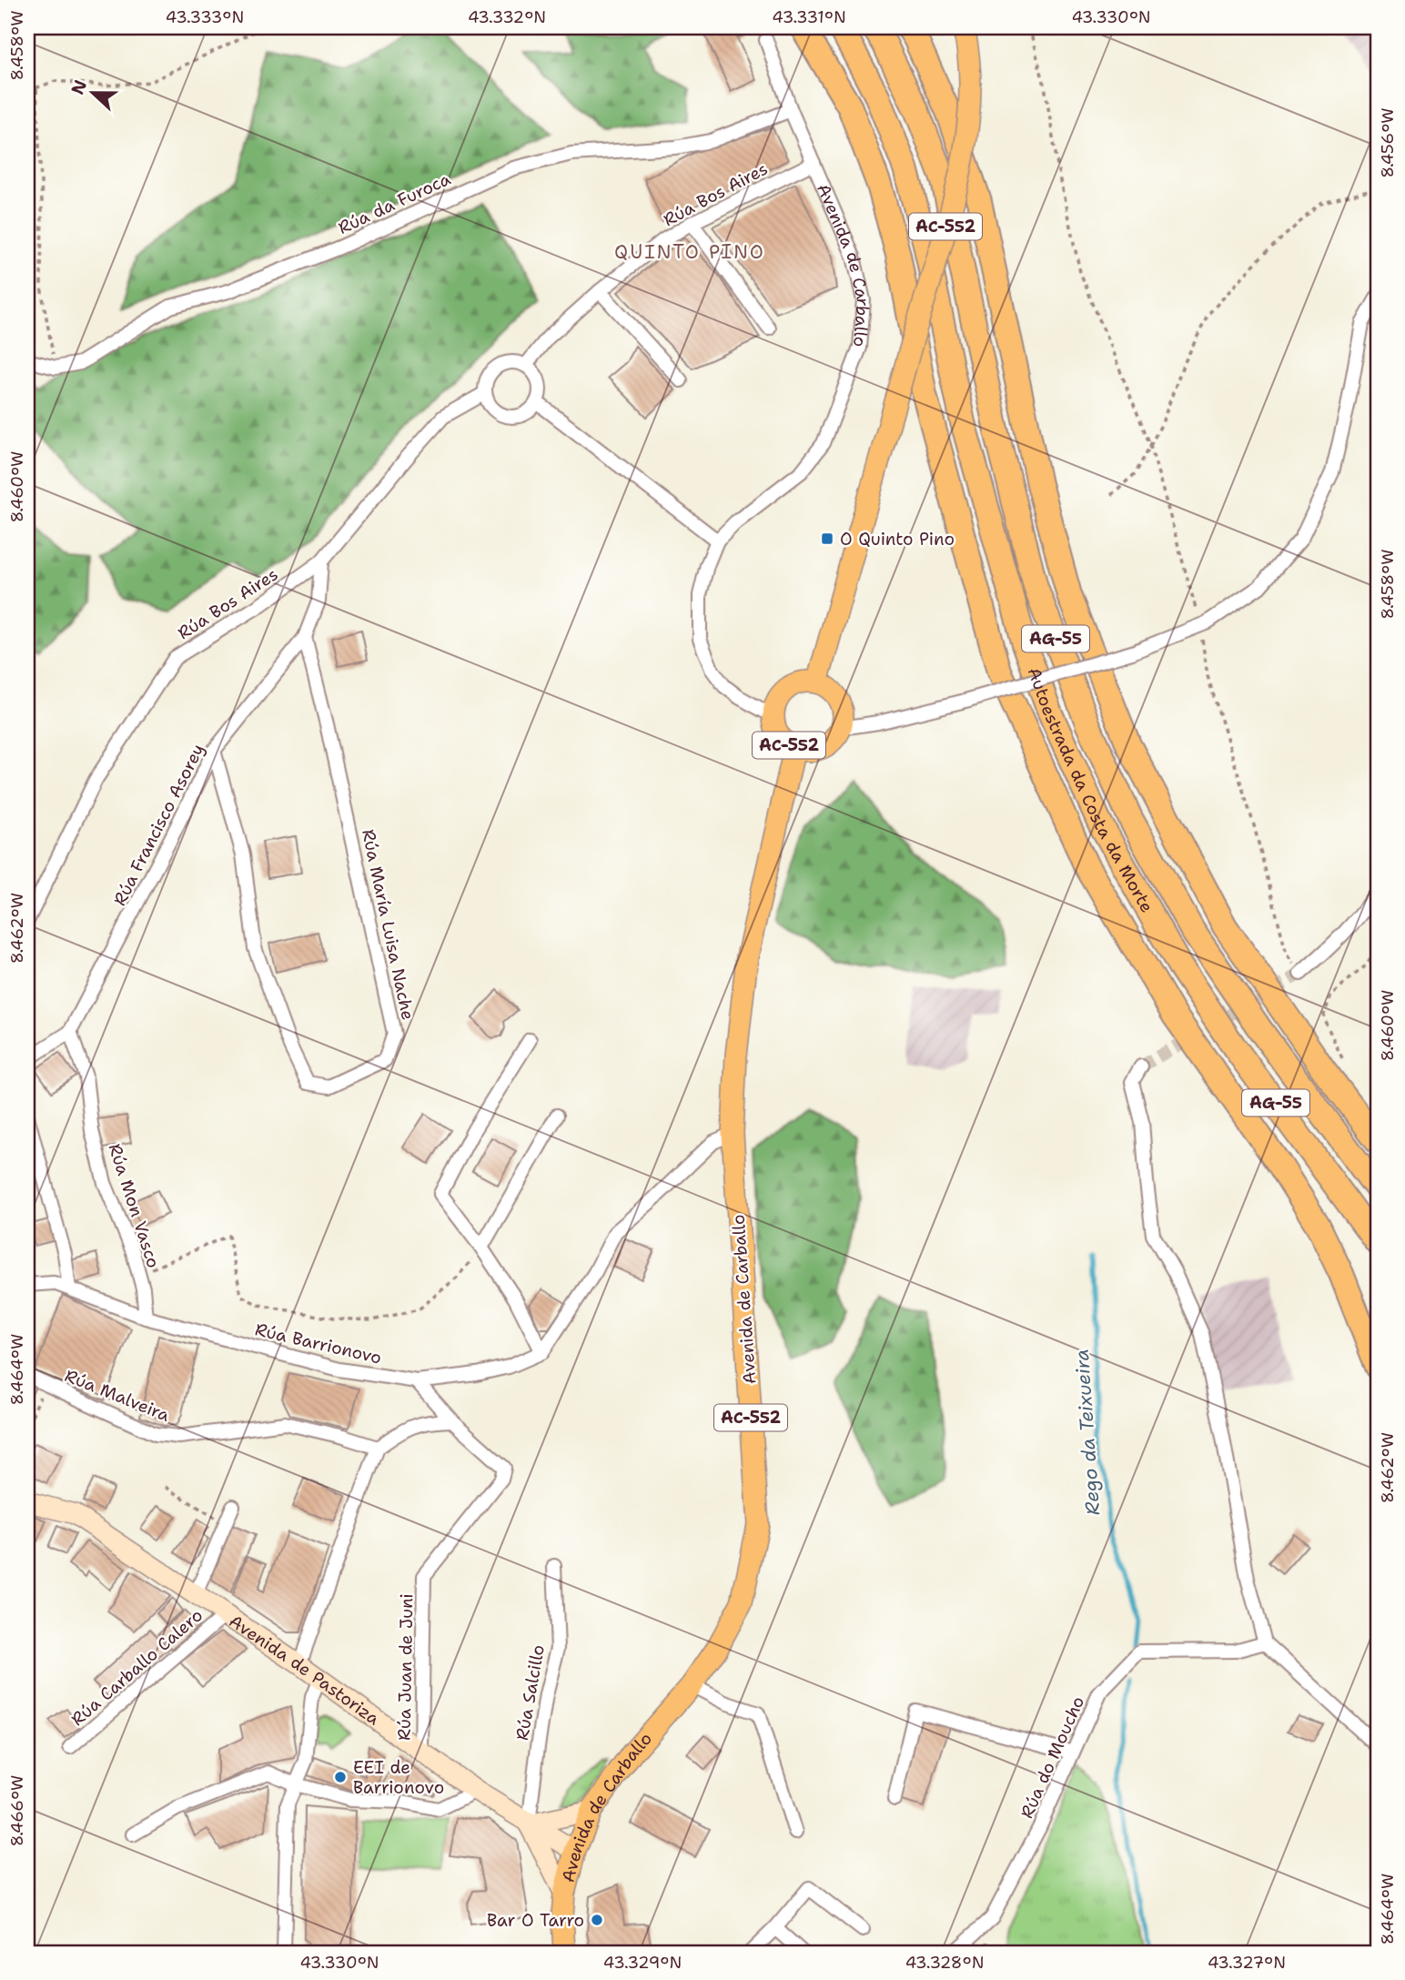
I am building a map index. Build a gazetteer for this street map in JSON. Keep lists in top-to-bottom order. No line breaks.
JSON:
{"streets":{"highway":["AG-55","Autoestrada da Costa da Morte"],"main road":["AC-552","Avenida de Carballo"],"street":["Rúa Bos Aires","Rúa da Furoca","Rúa Francisco Asorey","Rúa María Luisa Nache","Rúa Mon Vasco","Rúa Barrionovo","Rúa Malveira","Rúa Carballo Calero","Rúa Juan de Juni","Avenida de Pastoriza","Rúa Salcillo","Rúa do Moucho"]},"crossings":[["Rúa Bos Aires","Avenida de Carballo"],["Rúa Bos Aires","Rúa Francisco Asorey"],["Rúa da Furoca","Avenida de Carballo"],["AC-552","Avenida de Carballo"],["Avenida de Carballo","Avenida de Pastoriza"],["Rúa Francisco Asorey","Rúa María Luisa Nache"],["Rúa Francisco Asorey","Rúa Mon Vasco"],["Rúa Mon Vasco","Rúa Barrionovo"],["Rúa Barrionovo","Rúa Juan de Juni"],["Rúa Carballo Calero","Avenida de Pastoriza"],["Rúa Juan de Juni","Avenida de Pastoriza"],["Avenida de Pastoriza","Rúa Salcillo"]],"districts":["QUINTO PINO"],"water":["Rego da Teixueira"],"places":{"transit":["O Quinto Pino"],"other":["EEI de Barrionovo","Bar O Tarro"]},"north":"left","coordinates":["43.333°N","43.332°N","43.331°N","43.330°N","8.458°W","8.456°W","8.460°W","8.462°W","8.464°W","8.466°W","43.329°N","43.328°N","43.327°N"]}
